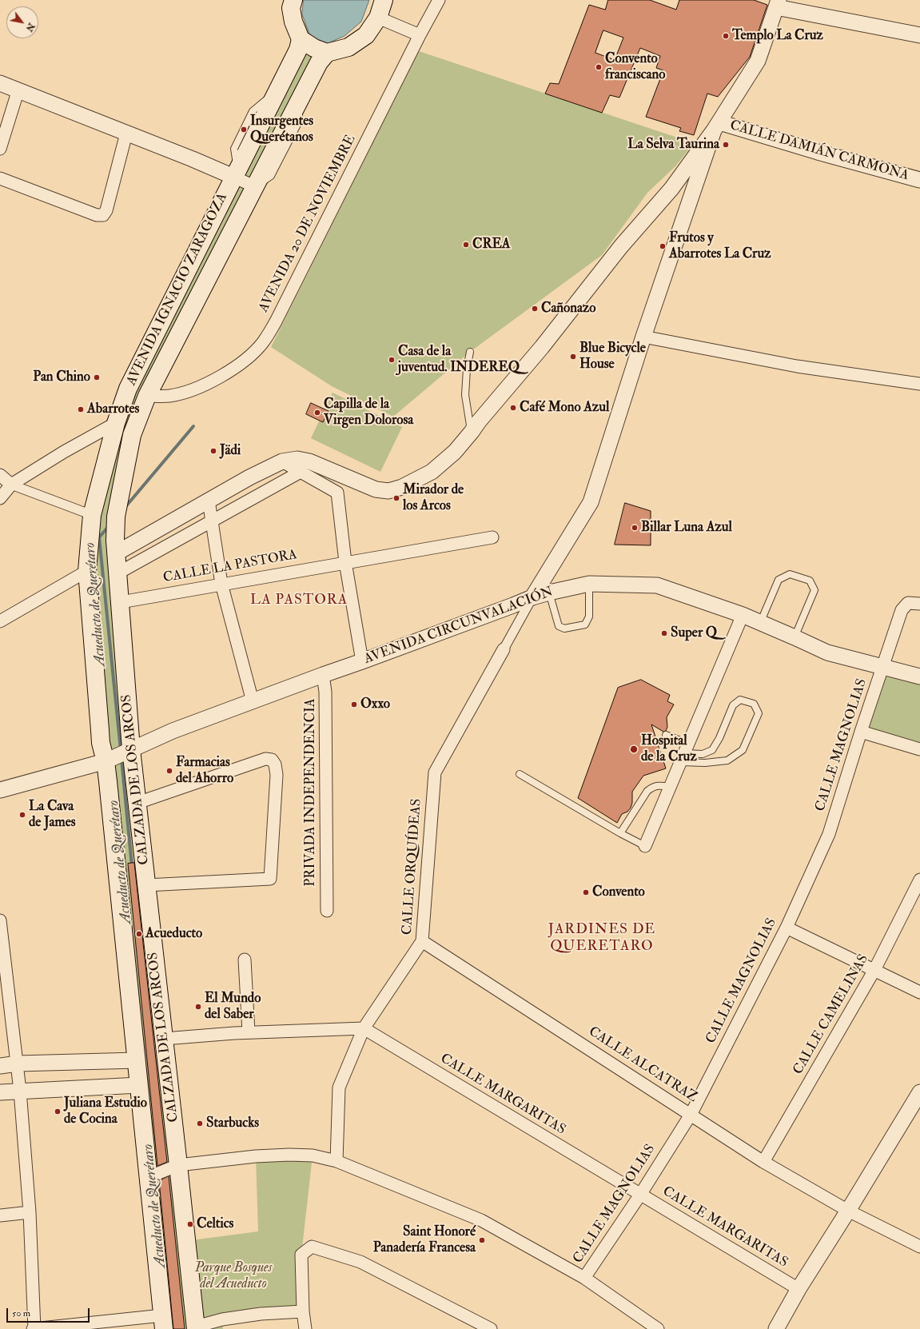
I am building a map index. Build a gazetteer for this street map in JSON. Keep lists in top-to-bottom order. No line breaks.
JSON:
{"streets":{"main road":["AVENIDA IGNACIO ZARAGOZA","CALZADA DE LOS ARCOS"],"street":["CALLE DAMIÁN CARMONA","AVENIDA 20 DE NOVIEMBRE","CALLE LA PASTORA","AVENIDA CIRCUNVALACIÓN","CALLE MAGNOLIAS","PRIVADA INDEPENDENCIA","CALLE ORQUÍDEAS","CALLE CAMELINAS","CALLE ALCATRAZ","CALLE MARGARITAS"]},"crossings":[["AVENIDA 20 DE NOVIEMBRE","AVENIDA IGNACIO ZARAGOZA"],["AVENIDA IGNACIO ZARAGOZA","CALZADA DE LOS ARCOS"],["CALLE LA PASTORA","CALZADA DE LOS ARCOS"],["AVENIDA CIRCUNVALACIÓN","CALLE MAGNOLIAS"],["AVENIDA CIRCUNVALACIÓN","CALZADA DE LOS ARCOS"],["AVENIDA CIRCUNVALACIÓN","PRIVADA INDEPENDENCIA"],["AVENIDA CIRCUNVALACIÓN","CALLE ORQUÍDEAS"],["CALLE MAGNOLIAS","CALLE ALCATRAZ"],["CALLE MAGNOLIAS","CALLE MARGARITAS"],["CALLE ORQUÍDEAS","CALLE ALCATRAZ"],["CALLE ORQUÍDEAS","CALLE MARGARITAS"],["CALLE CAMELINAS","CALLE ALCATRAZ"]],"districts":["LA PASTORA","JARDINES DE QUERETARO"],"water":["Acueducto de Querétaro"],"parks":["Parque Bosques del Acueducto"],"places":["Templo La Cruz","Convento franciscano","Insurgentes Querétanos","La Selva Taurina","CREA","Frutos y Abarrotes La Cruz","Cañonazo","Blue Bicycle House","Casa de la juventud. INDEREQ","Pan Chino","Café Mono Azul","Abarrotes","Capilla de la Virgen Dolorosa","Jädi","Mirador de los Arcos","Billar Luna Azul","Super Q","Oxxo","Hospital de la Cruz","Farmacias del Ahorro","La Cava de James","Convento","Acueducto","El Mundo del Saber","Juliana Estudio de Cocina","Starbucks","Celtics","Saint Honoré Panadería Francesa"],"scale_bar":"50 m","north":"bottom right"}
